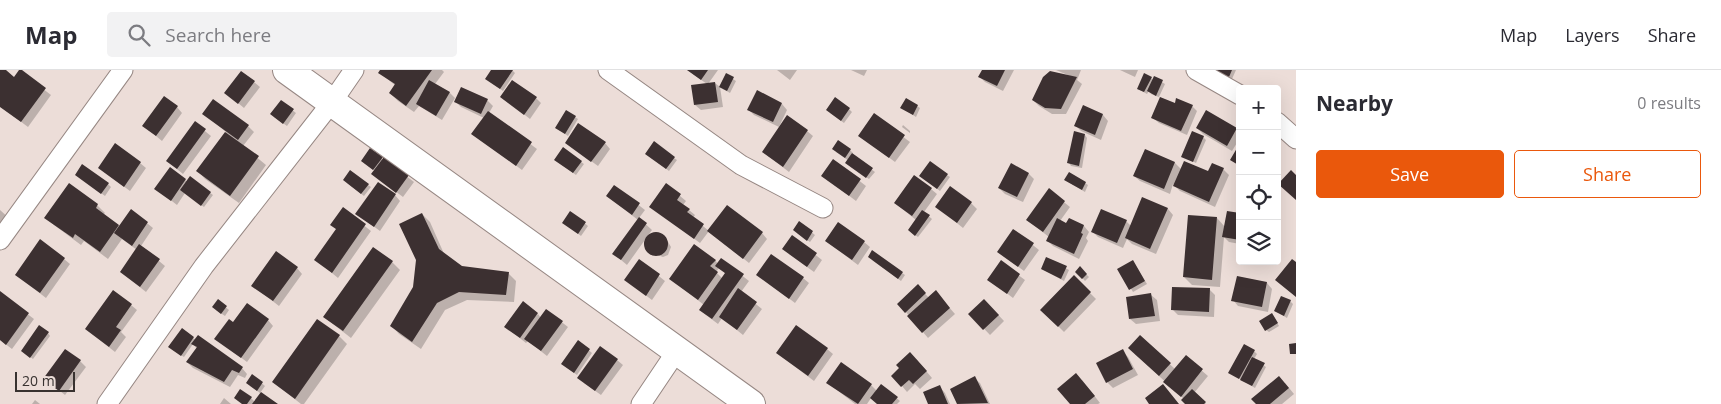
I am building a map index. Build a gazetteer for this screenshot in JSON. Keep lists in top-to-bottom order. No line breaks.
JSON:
{"scale_bar":"20 m","page":{"header":"Map","search":"Search here","nav":["Map","Layers","Share"],"heading":["Nearby","0 results"],"map_buttons":["+","−"],"buttons":["Save","Share"],"scale":"20 m"}}
